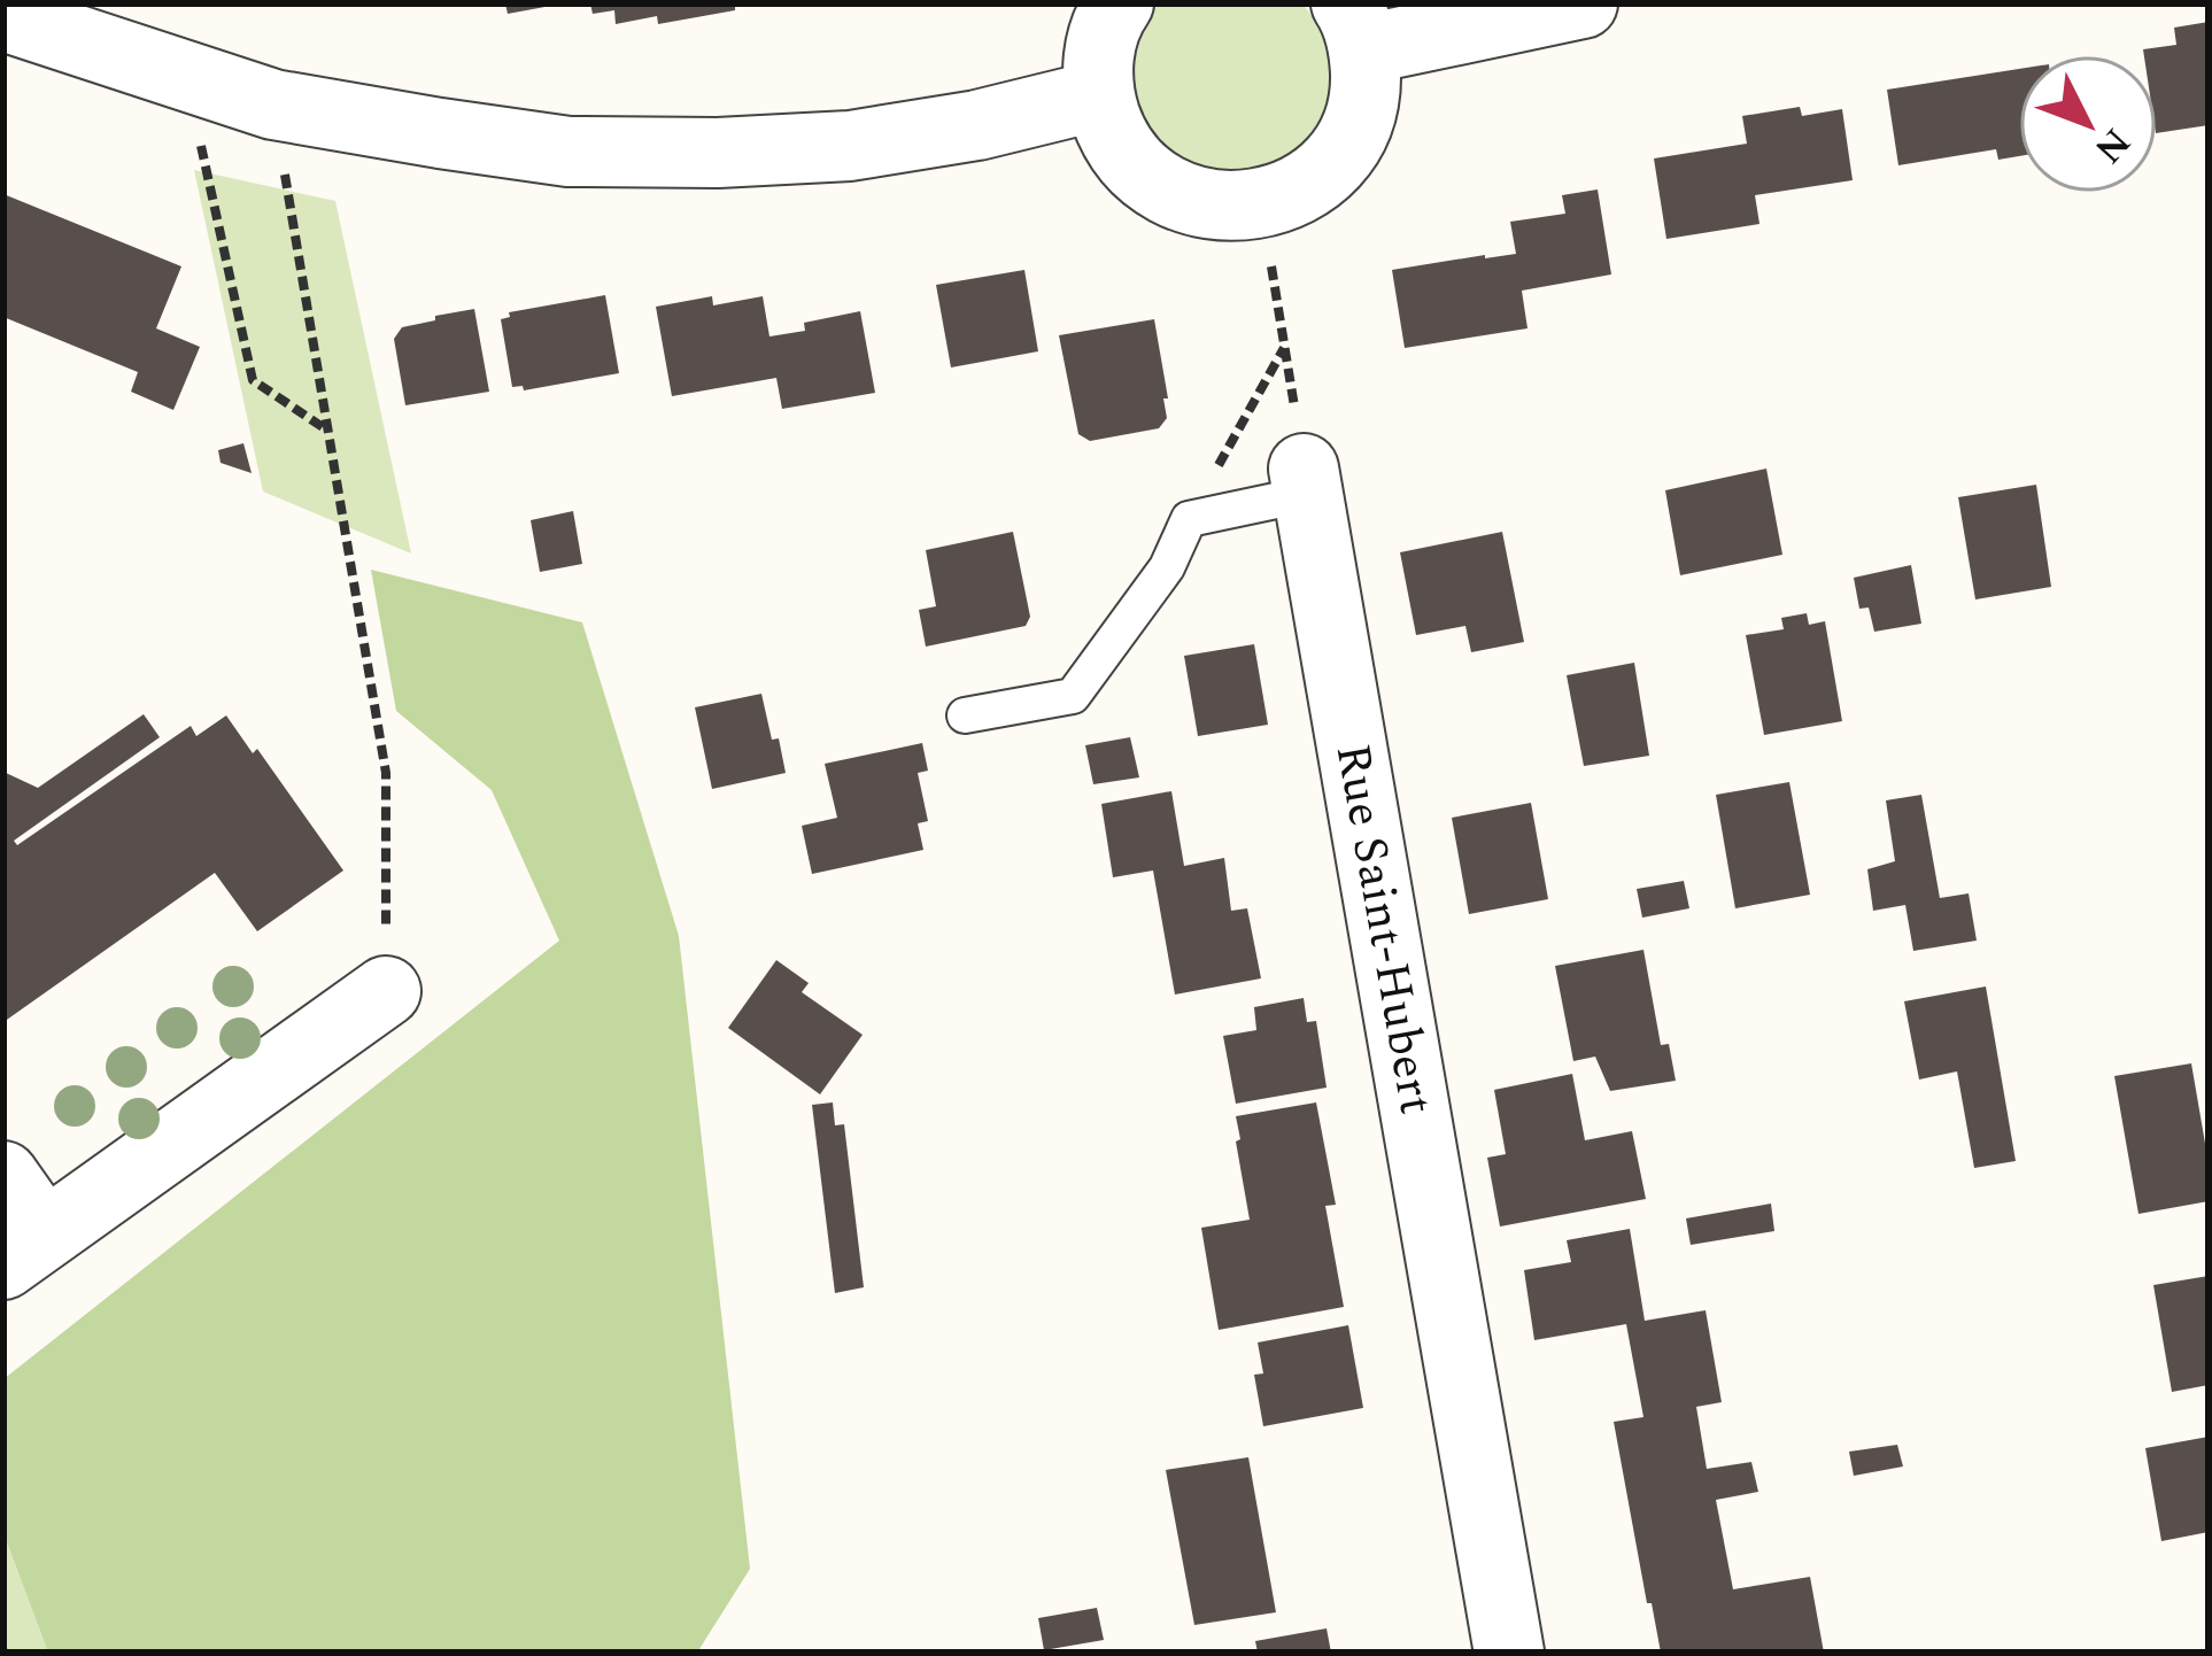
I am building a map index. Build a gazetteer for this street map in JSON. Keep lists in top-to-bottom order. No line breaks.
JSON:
{"streets":{"street":["Rue Saint-Hubert"]},"north":"bottom right"}
